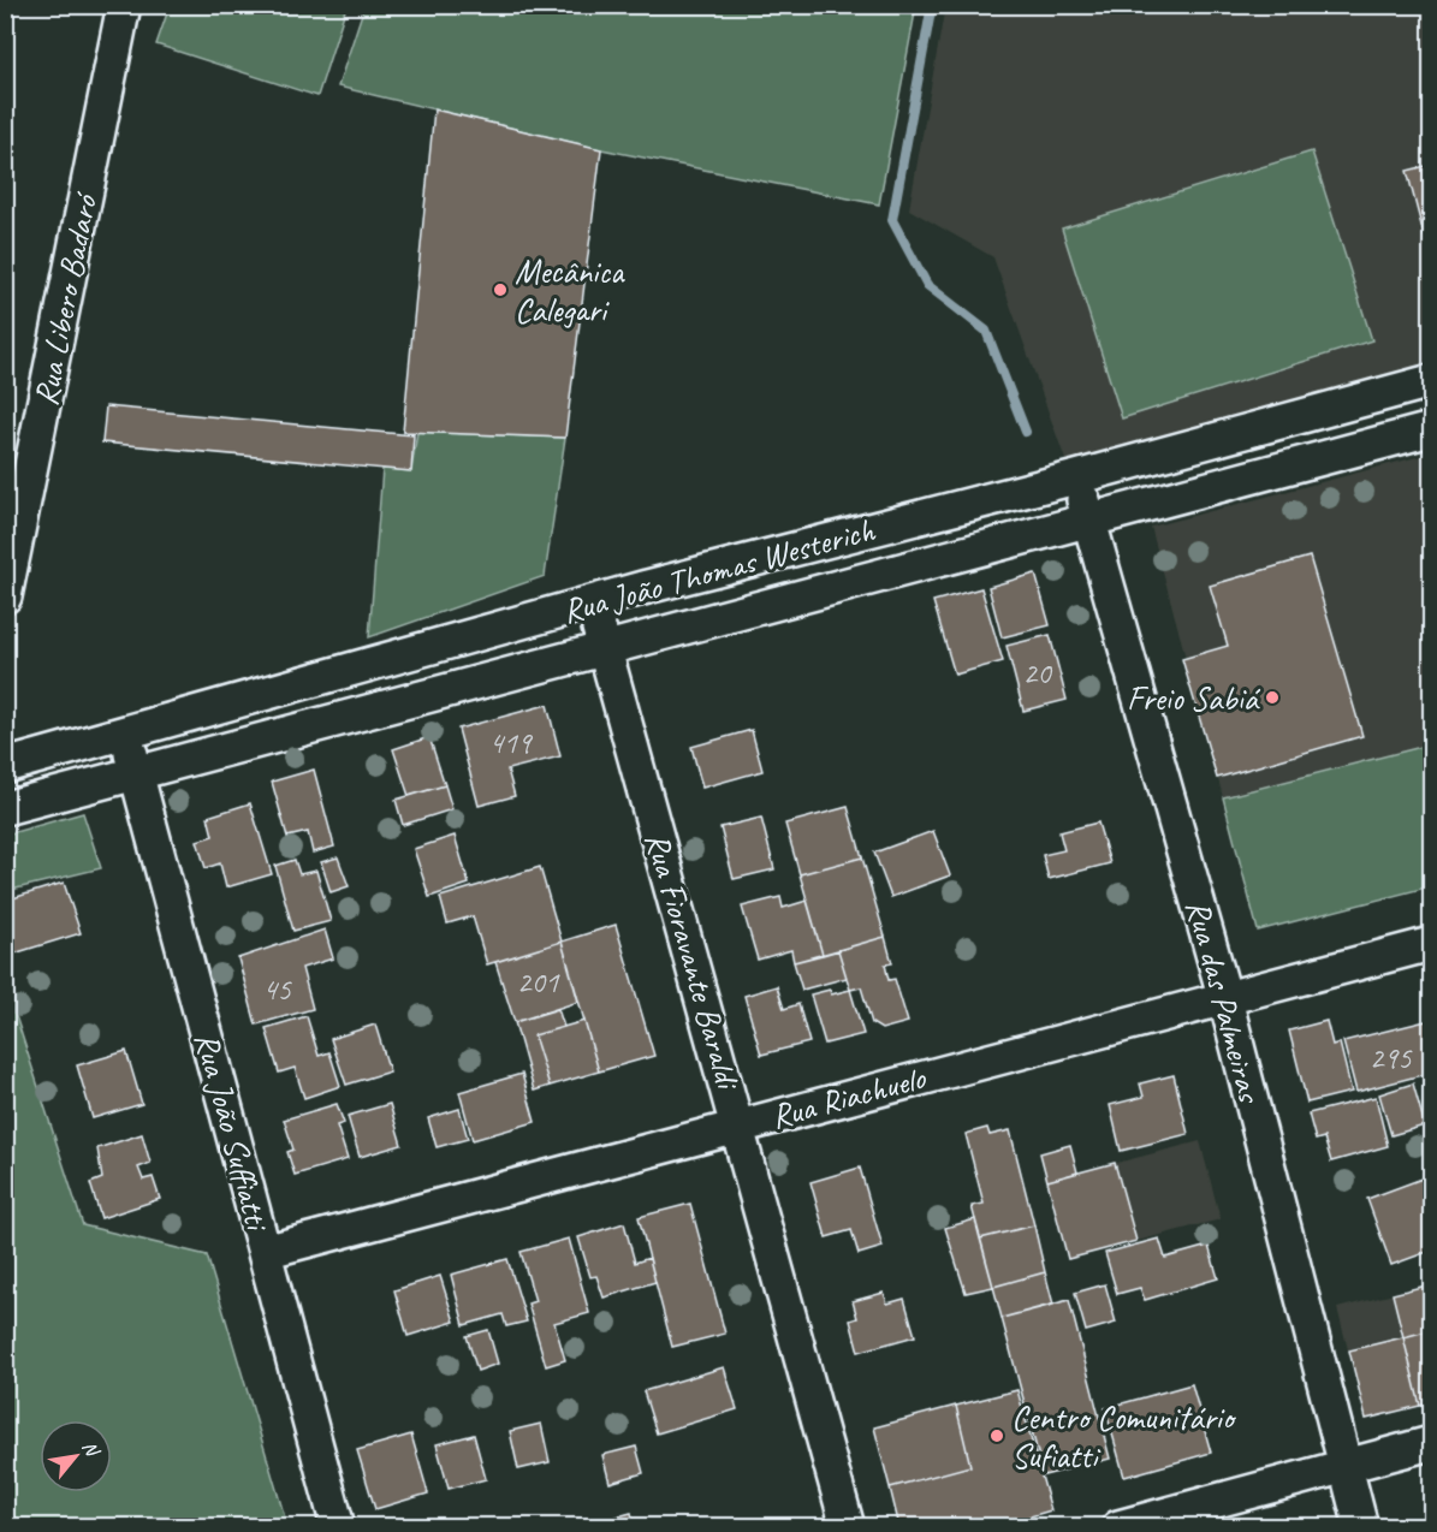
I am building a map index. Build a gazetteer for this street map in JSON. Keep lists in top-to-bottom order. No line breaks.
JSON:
{"streets":{"street":["Rua Libero Badaró","Rua João Thomas Westerich","Rua Fioravante Baraldi","Rua das Palmeiras","Rua Riachuelo","Rua João Suffiatti"]},"crossings":[["Rua João Thomas Westerich","Rua Fioravante Baraldi"],["Rua João Thomas Westerich","Rua das Palmeiras"],["Rua João Thomas Westerich","Rua João Suffiatti"],["Rua Fioravante Baraldi","Rua Riachuelo"],["Rua das Palmeiras","Rua Riachuelo"],["Rua Riachuelo","Rua João Suffiatti"]],"places":["Mecânica Calegari","Freio Sabiá","Centro Comunitário Sufiatti"],"house_numbers":["20","419","201","45","295"],"north":"top right"}
